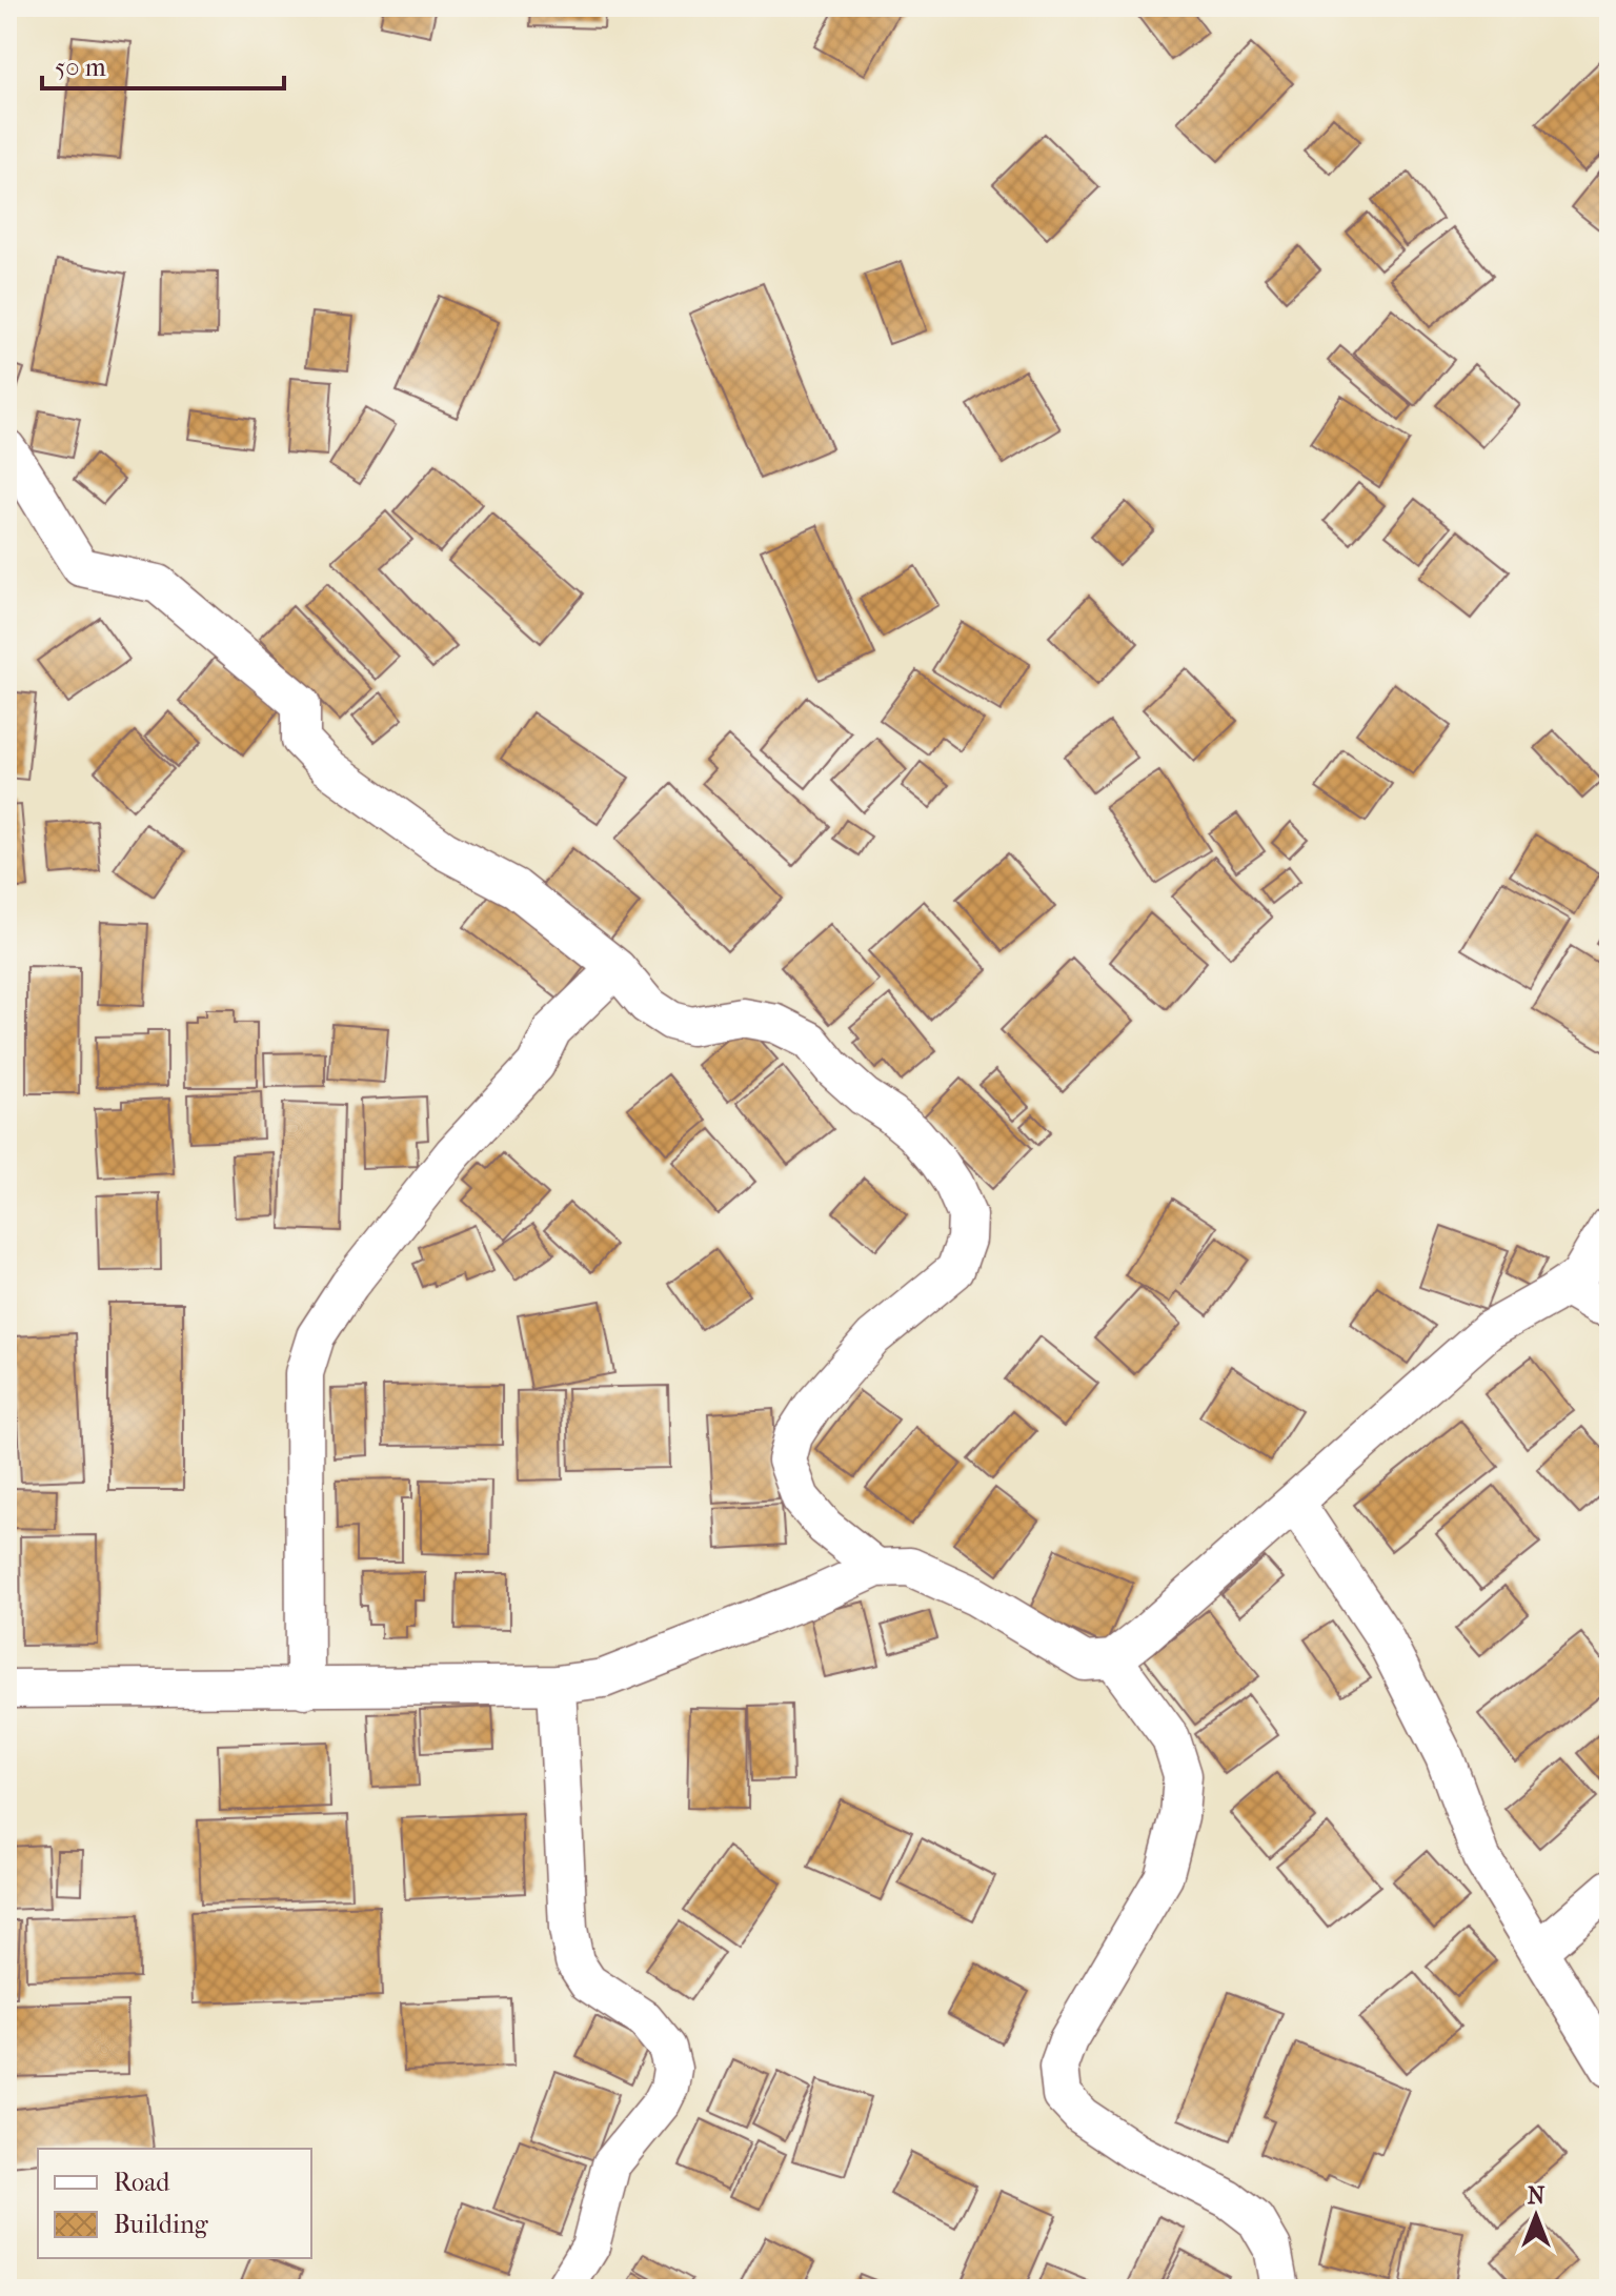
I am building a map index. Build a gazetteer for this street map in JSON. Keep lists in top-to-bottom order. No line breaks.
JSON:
{"legend":["Road","Building"],"scale_bar":"50 m","north":"top"}
